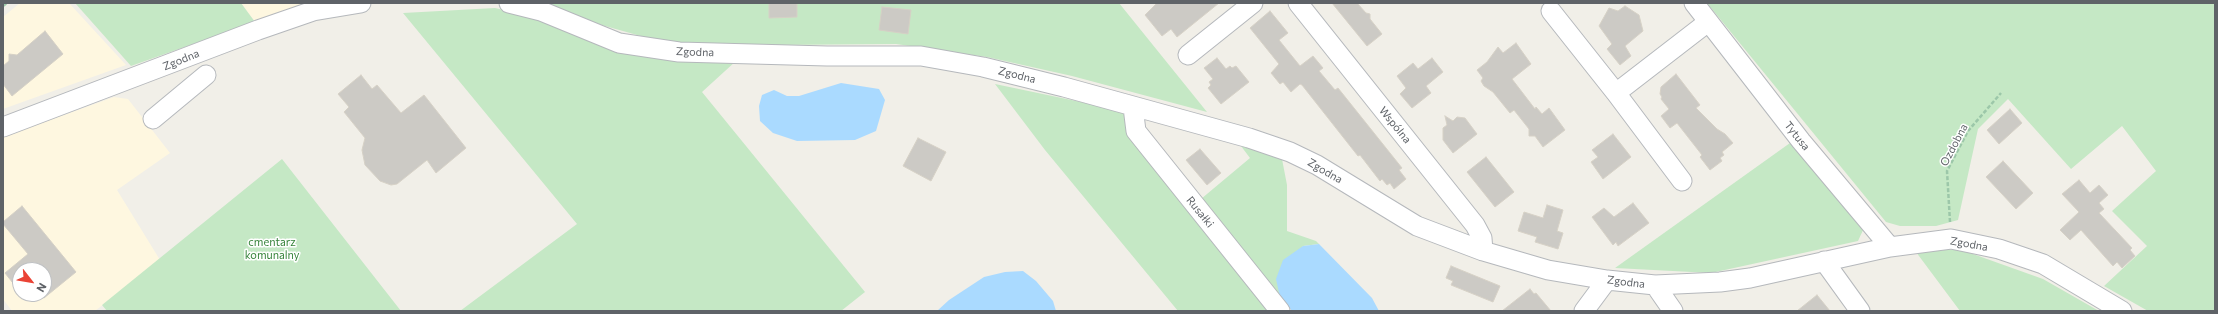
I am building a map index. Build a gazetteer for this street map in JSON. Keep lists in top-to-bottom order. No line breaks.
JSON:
{"streets":{"street":["Zgodna","Wspólna","Tytusa","Rusałki"],"path":["Ozdobna"]},"crossings":[["Zgodna","Wspólna"],["Zgodna","Tytusa"],["Zgodna","Ozdobna"],["Zgodna","Rusałki"]],"parks":["cmentarz komunalny"],"north":"bottom right"}
